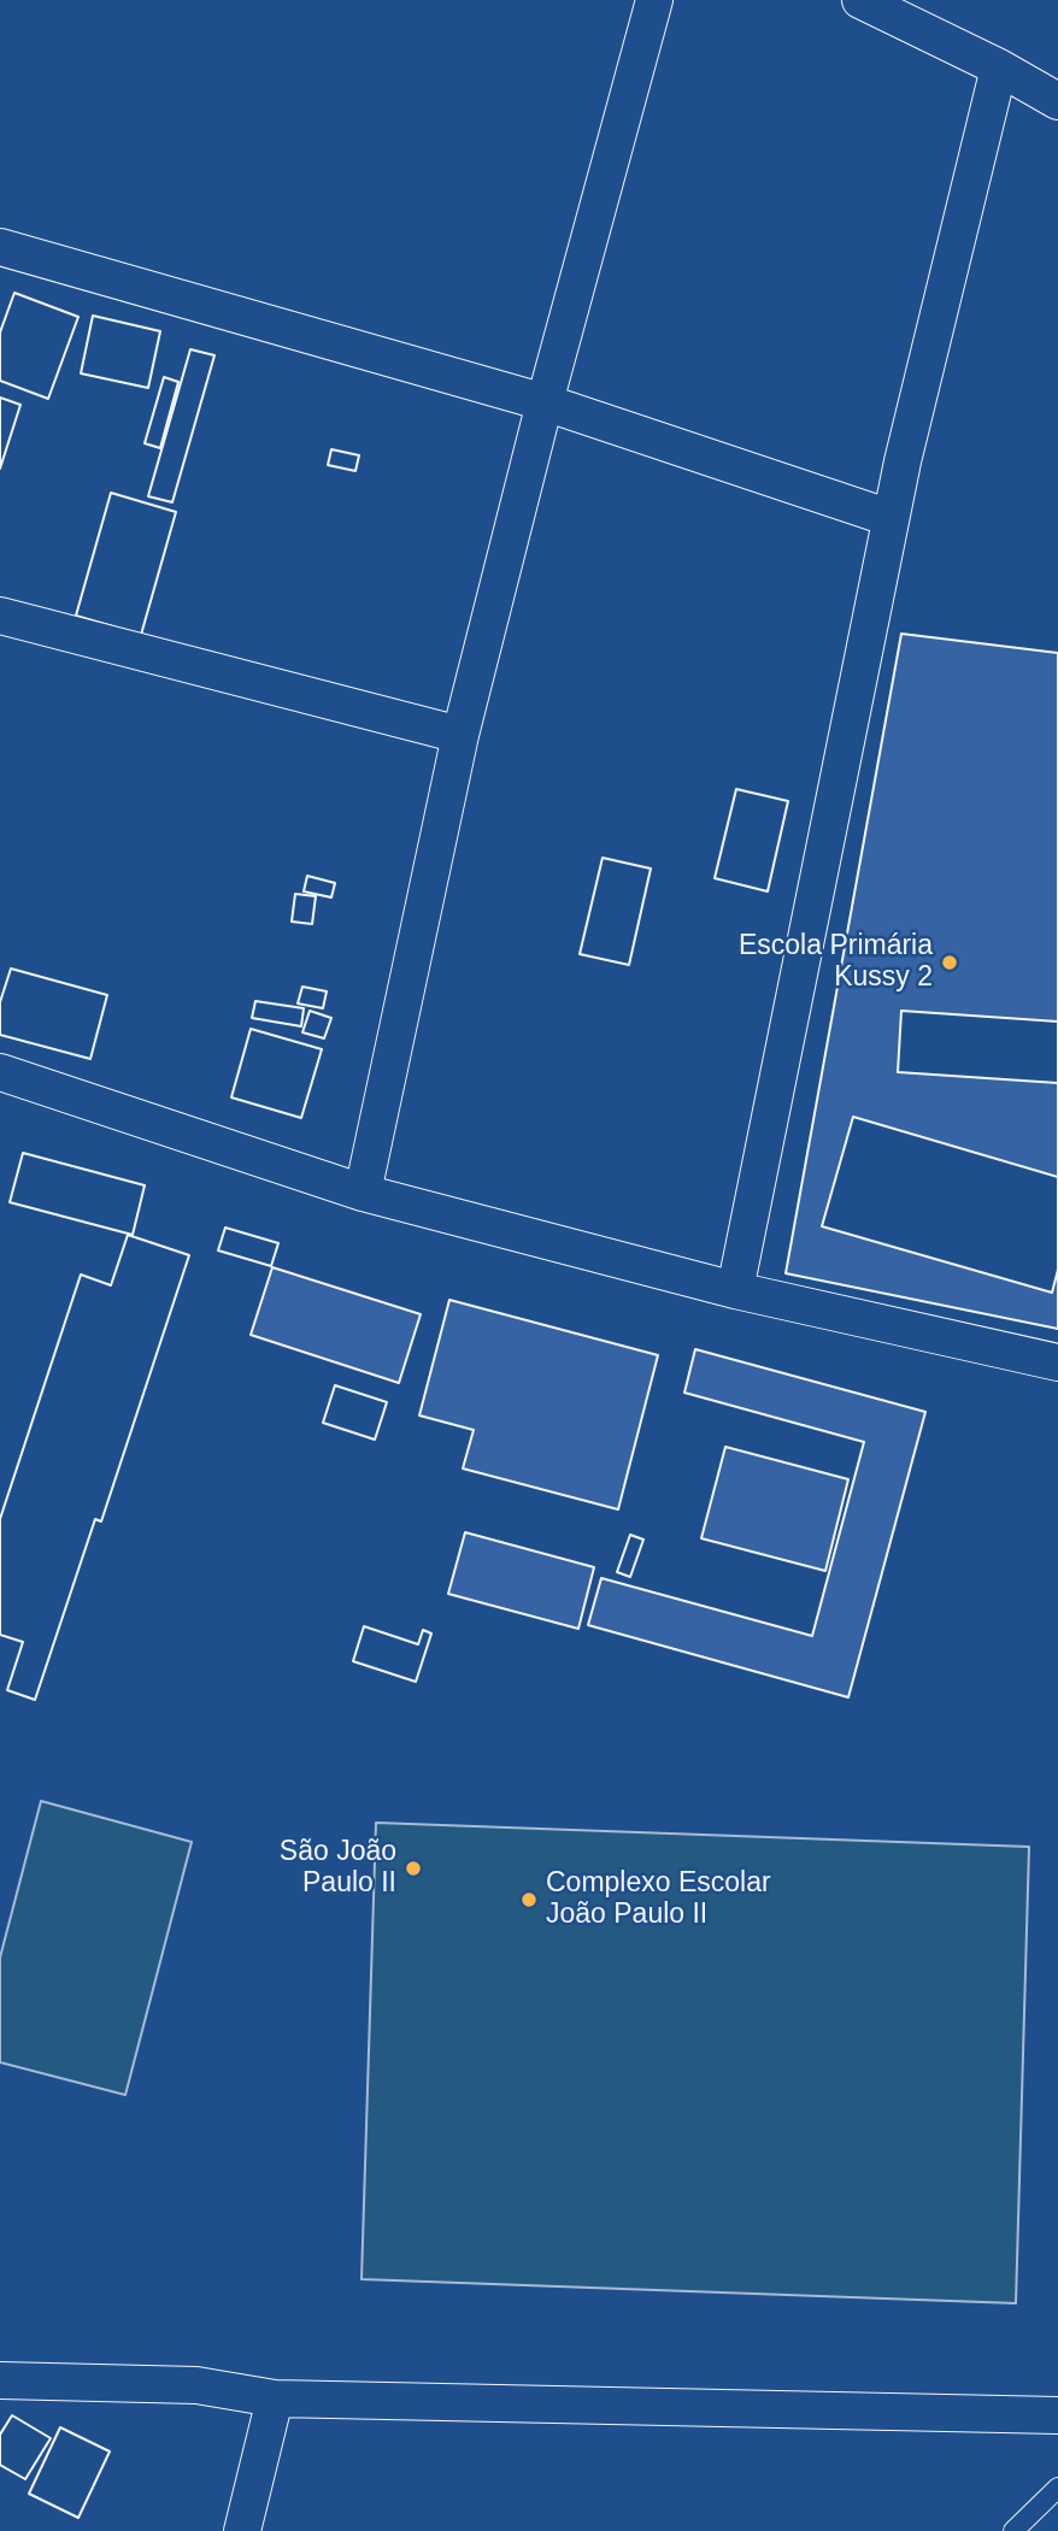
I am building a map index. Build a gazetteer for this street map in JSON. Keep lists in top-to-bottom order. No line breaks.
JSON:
{"places":["Escola Primária Kussy 2","São João Paulo II","Complexo Escolar João Paulo II"]}
